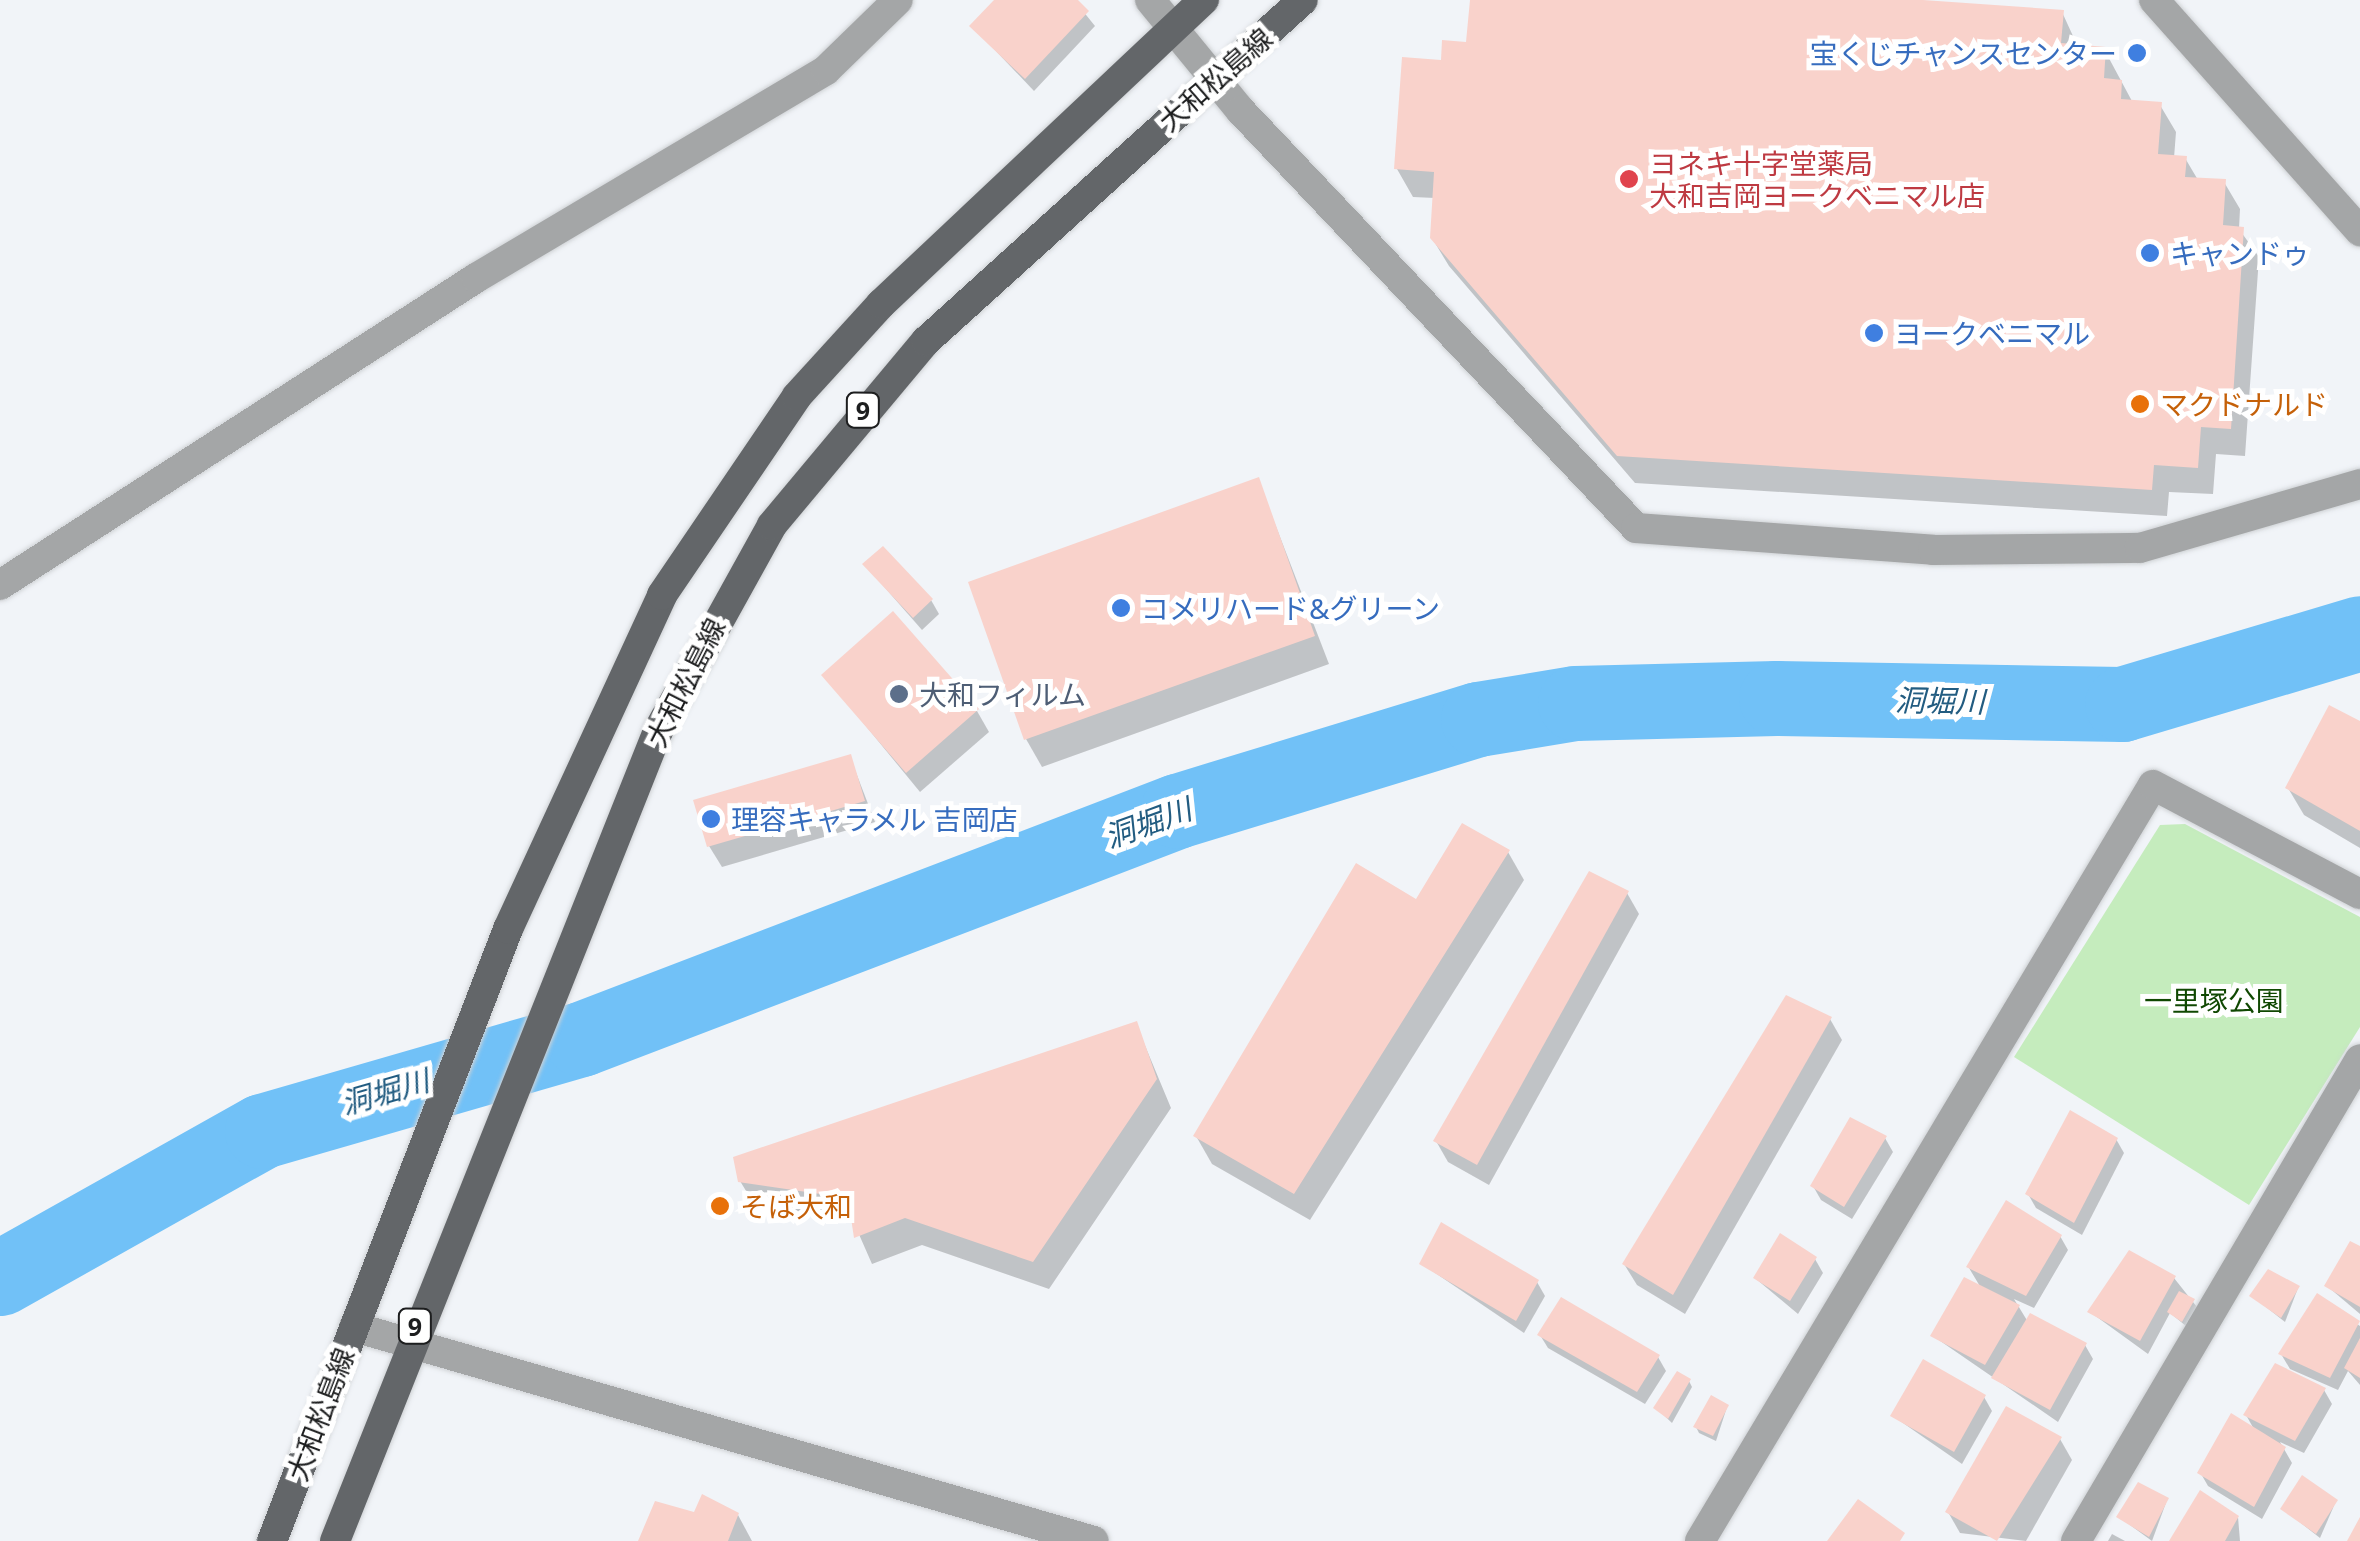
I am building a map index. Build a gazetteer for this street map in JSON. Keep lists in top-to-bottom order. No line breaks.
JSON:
{"streets":{"main road":["大和松島線","9"]},"water":["洞堀川"],"parks":["一里塚公園"],"places":["宝くじチャンスセンター","ヨネキ十字堂薬局 大和吉岡ヨークベニマル店","キャンドゥ","ヨークベニマル","マクドナルド","コメリハード&グリーン","大和フィルム","理容キャラメル 吉岡店","そば大和"]}
